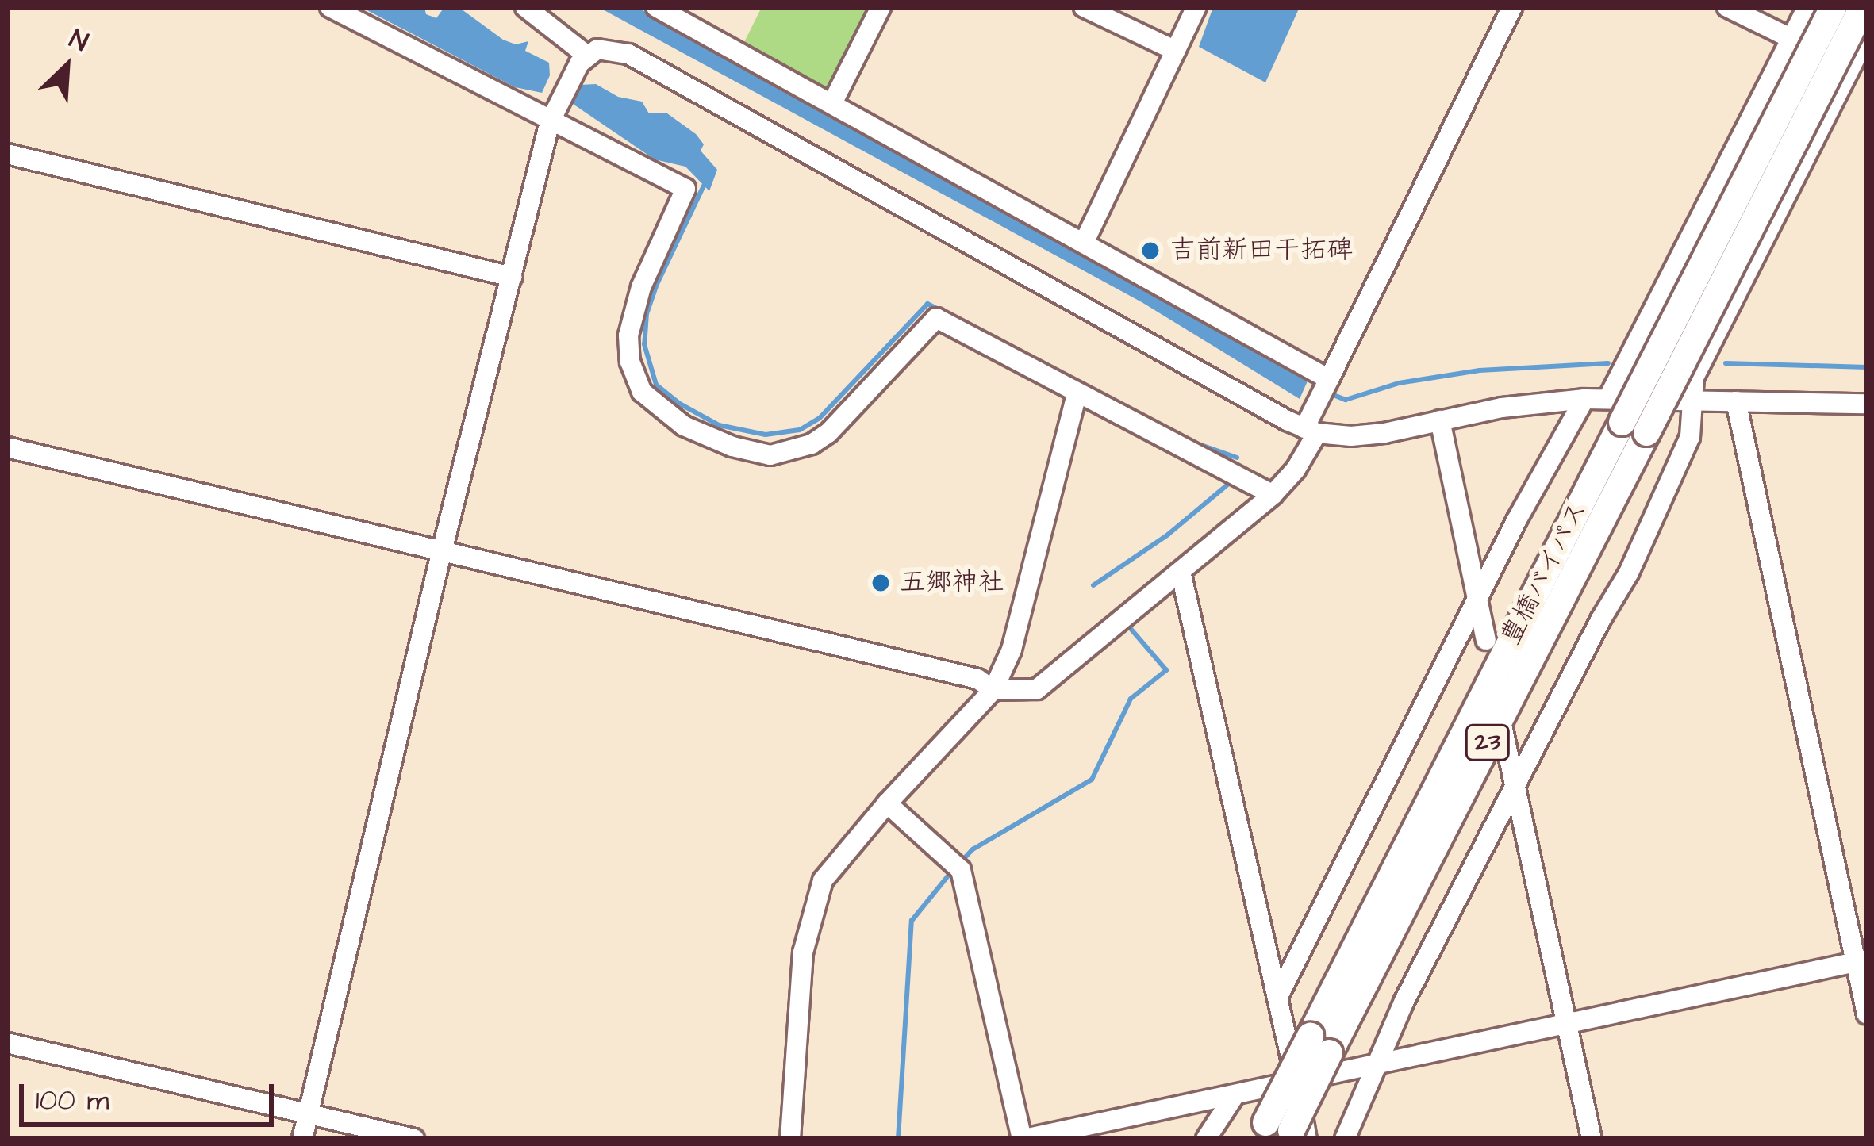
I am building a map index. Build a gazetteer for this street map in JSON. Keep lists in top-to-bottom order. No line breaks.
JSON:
{"streets":{"highway":["豊橋バイパス","23"]},"places":["吉前新田干拓碑","五郷神社"],"scale_bar":"100 m","north":"top right"}
